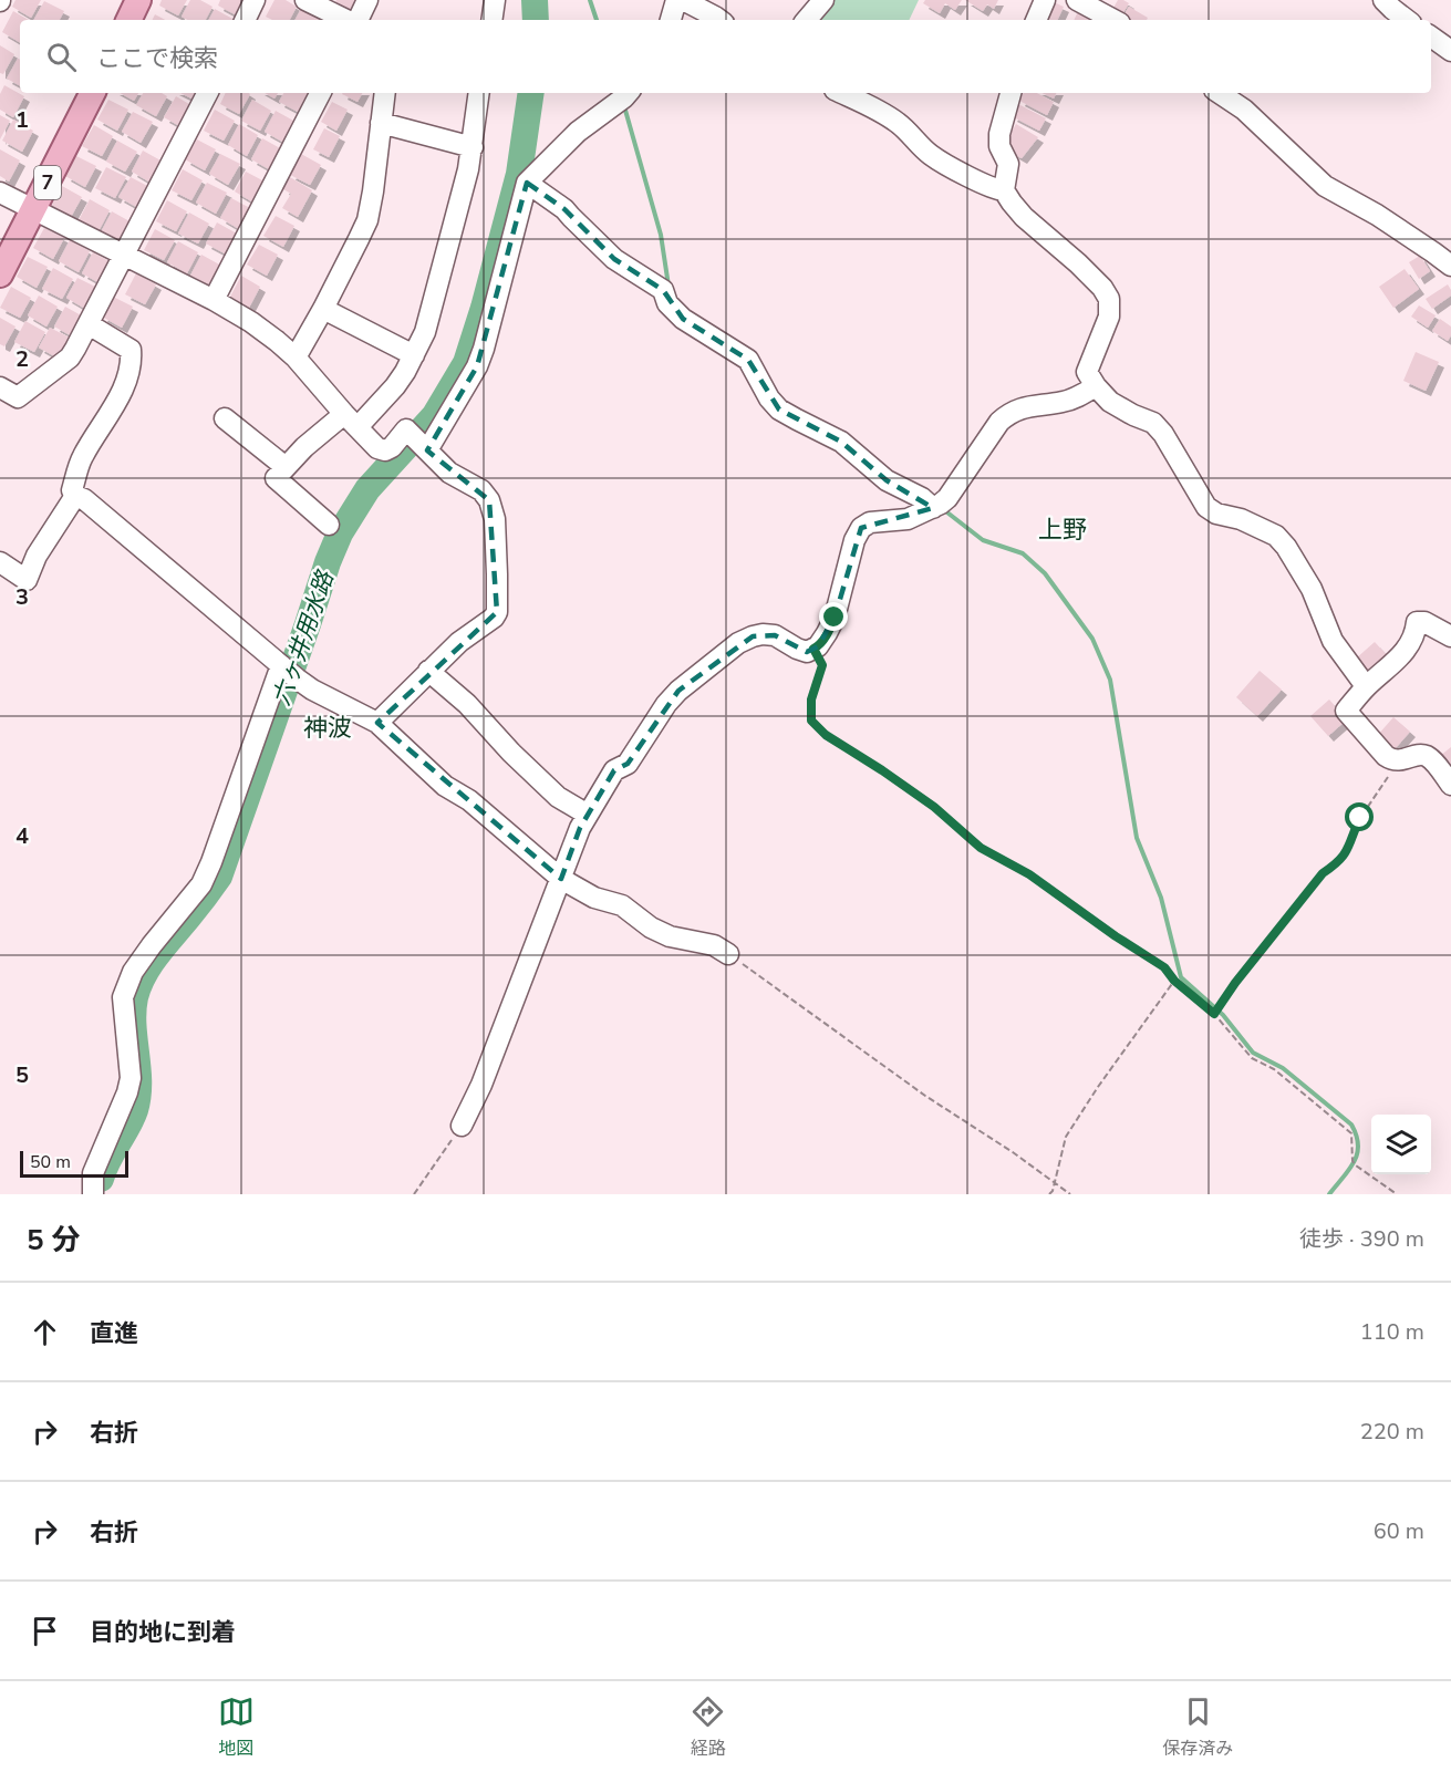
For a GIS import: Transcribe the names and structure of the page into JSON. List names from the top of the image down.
{
  "streets": {
    "main road": ["7"]
  },
  "districts": ["上野", "神波"],
  "water": ["六ヶ井用水路"],
  "scale_bar": "50 m",
  "page": {
    "search": "ここで検索",
    "scale": "50 m",
    "heading": ["5 分", "徒歩 · 390 m"],
    "list": [
      ["直進", "110 m"],
      ["右折", "220 m"],
      ["右折", "60 m"],
      "目的地に到着"
    ],
    "nav": ["地図", "経路", "保存済み"]
  },
  "grid": {
    "rows": [
      "1",
      "2",
      "3",
      "4",
      "5"
    ]
  }
}
